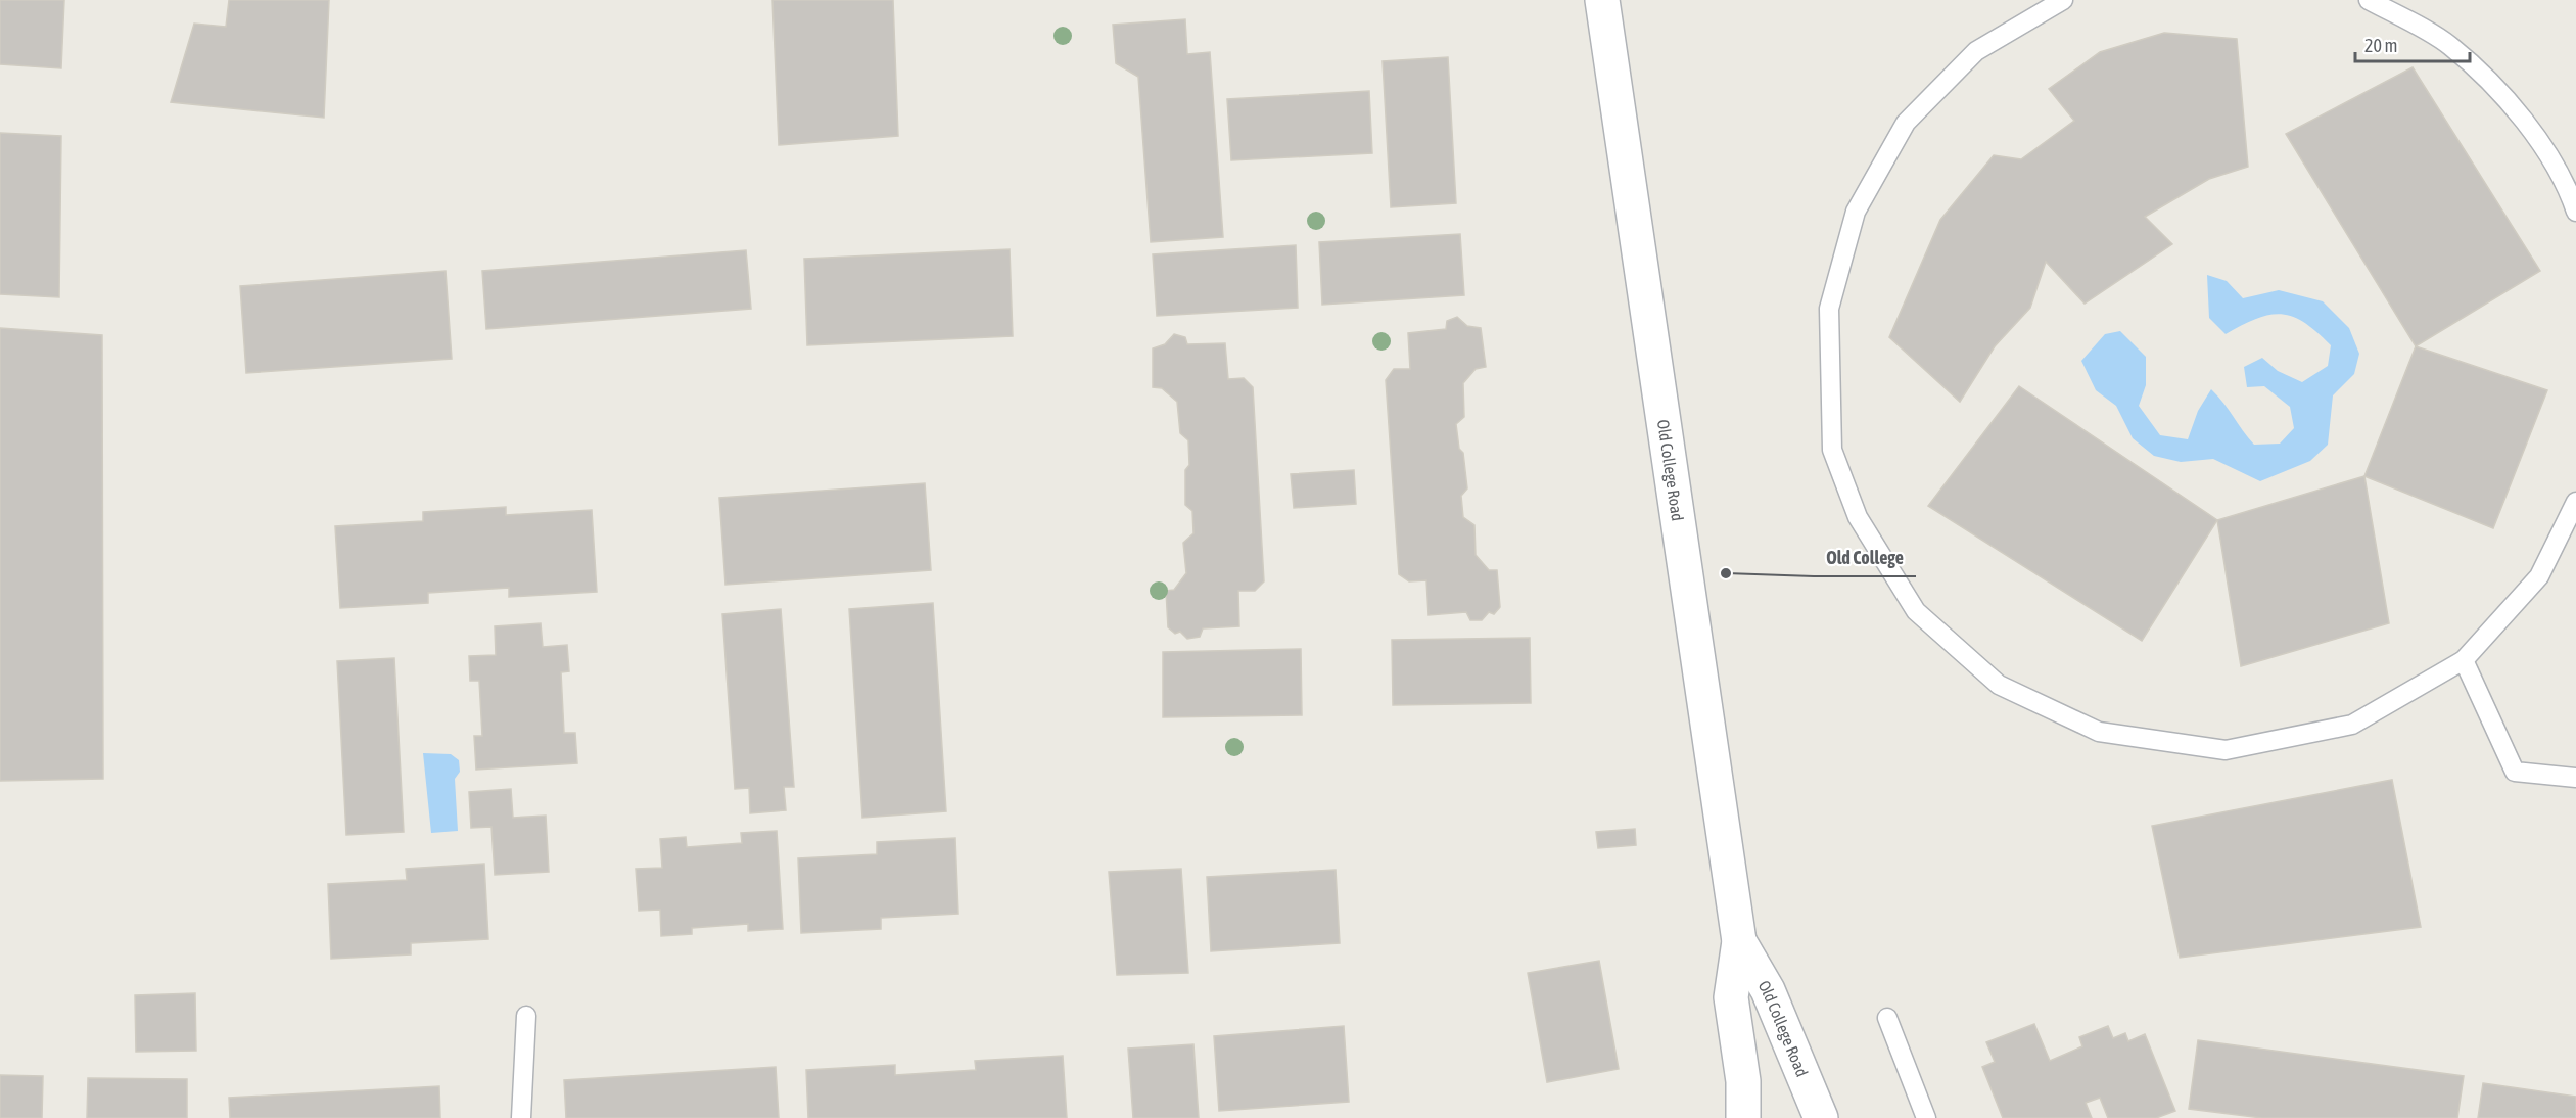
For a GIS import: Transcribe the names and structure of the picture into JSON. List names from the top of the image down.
{
  "streets": {
    "street": ["Old College Road"]
  },
  "places": ["Old College"],
  "scale_bar": "20 m"
}
